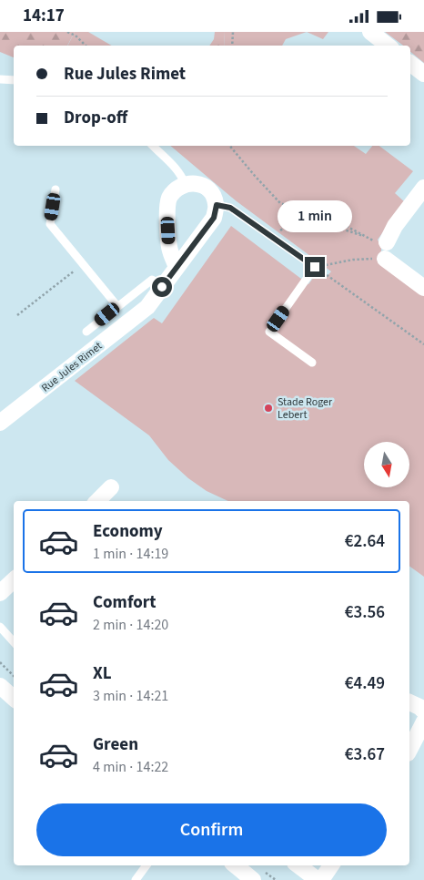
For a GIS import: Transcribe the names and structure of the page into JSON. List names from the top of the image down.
{
  "streets": {
    "street": ["Rue Jules Rimet"]
  },
  "places": ["Stade Roger Lebert"],
  "north": "bottom",
  "page": {
    "status": "14:17",
    "banner": ["Rue Jules Rimet", "Drop-off"],
    "bubble": "1 min",
    "list": [
      {
        "name": "Economy",
        "note": "1 min · 14:19",
        "value": "€2.64"
      },
      {
        "name": "Comfort",
        "note": "2 min · 14:20",
        "value": "€3.56"
      },
      {
        "name": "XL",
        "note": "3 min · 14:21",
        "value": "€4.49"
      },
      {
        "name": "Green",
        "note": "4 min · 14:22",
        "value": "€3.67"
      }
    ],
    "buttons": "Confirm"
  }
}
